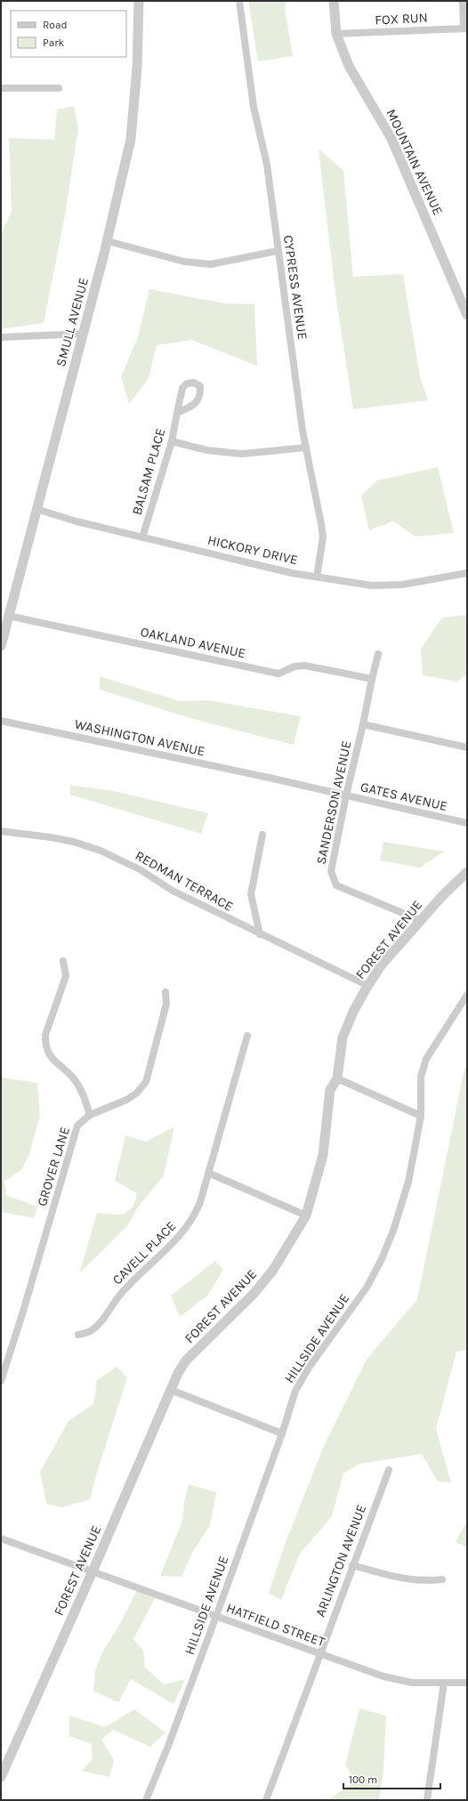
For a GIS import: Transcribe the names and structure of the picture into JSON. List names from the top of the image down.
{
  "streets": {
    "street": [
      "FOX RUN",
      "MOUNTAIN AVENUE",
      "CYPRESS AVENUE",
      "SMULL AVENUE",
      "BALSAM PLACE",
      "HICKORY DRIVE",
      "OAKLAND AVENUE",
      "WASHINGTON AVENUE",
      "GATES AVENUE",
      "SANDERSON AVENUE",
      "REDMAN TERRACE",
      "FOREST AVENUE",
      "GROVER LANE",
      "CAVELL PLACE",
      "HILLSIDE AVENUE",
      "ARLINGTON AVENUE",
      "HATFIELD STREET"
    ]
  },
  "crossings": [
    ["FOX RUN", "MOUNTAIN AVENUE"],
    ["CYPRESS AVENUE", "HICKORY DRIVE"],
    ["SMULL AVENUE", "HICKORY DRIVE"],
    ["SMULL AVENUE", "OAKLAND AVENUE"],
    ["BALSAM PLACE", "HICKORY DRIVE"],
    ["OAKLAND AVENUE", "SANDERSON AVENUE"],
    ["WASHINGTON AVENUE", "GATES AVENUE"],
    ["GATES AVENUE", "SANDERSON AVENUE"],
    ["SANDERSON AVENUE", "FOREST AVENUE"],
    ["REDMAN TERRACE", "FOREST AVENUE"],
    ["FOREST AVENUE", "HATFIELD STREET"],
    ["HILLSIDE AVENUE", "HATFIELD STREET"],
    ["ARLINGTON AVENUE", "HATFIELD STREET"]
  ],
  "legend": ["Road", "Park"],
  "scale_bar": "100 m"
}
